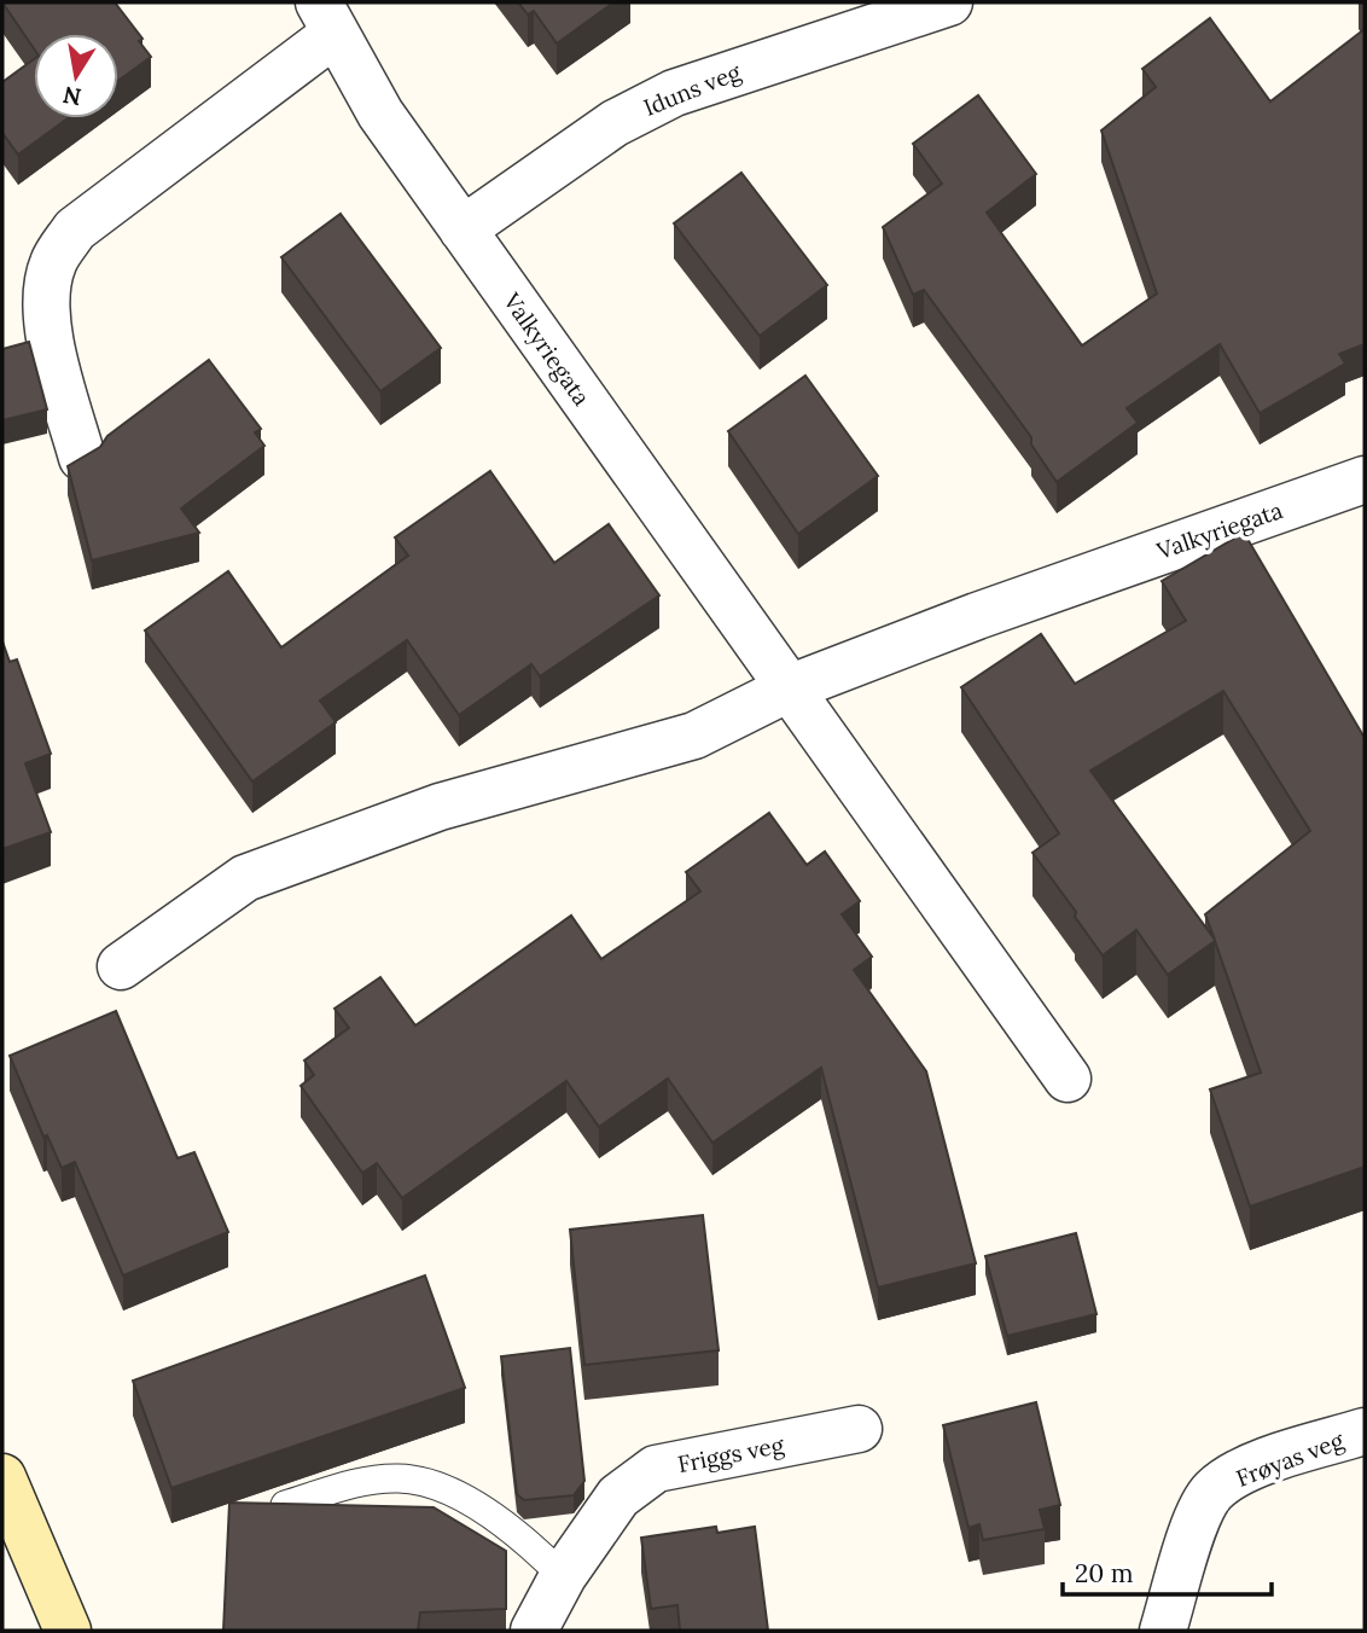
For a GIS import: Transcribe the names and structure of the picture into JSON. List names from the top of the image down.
{
  "streets": {
    "street": [
      "Iduns veg",
      "Valkyriegata",
      "Friggs veg",
      "Frøyas veg"
    ]
  },
  "crossings": [
    ["Iduns veg", "Valkyriegata"]
  ],
  "scale_bar": "20 m",
  "north": "bottom"
}
